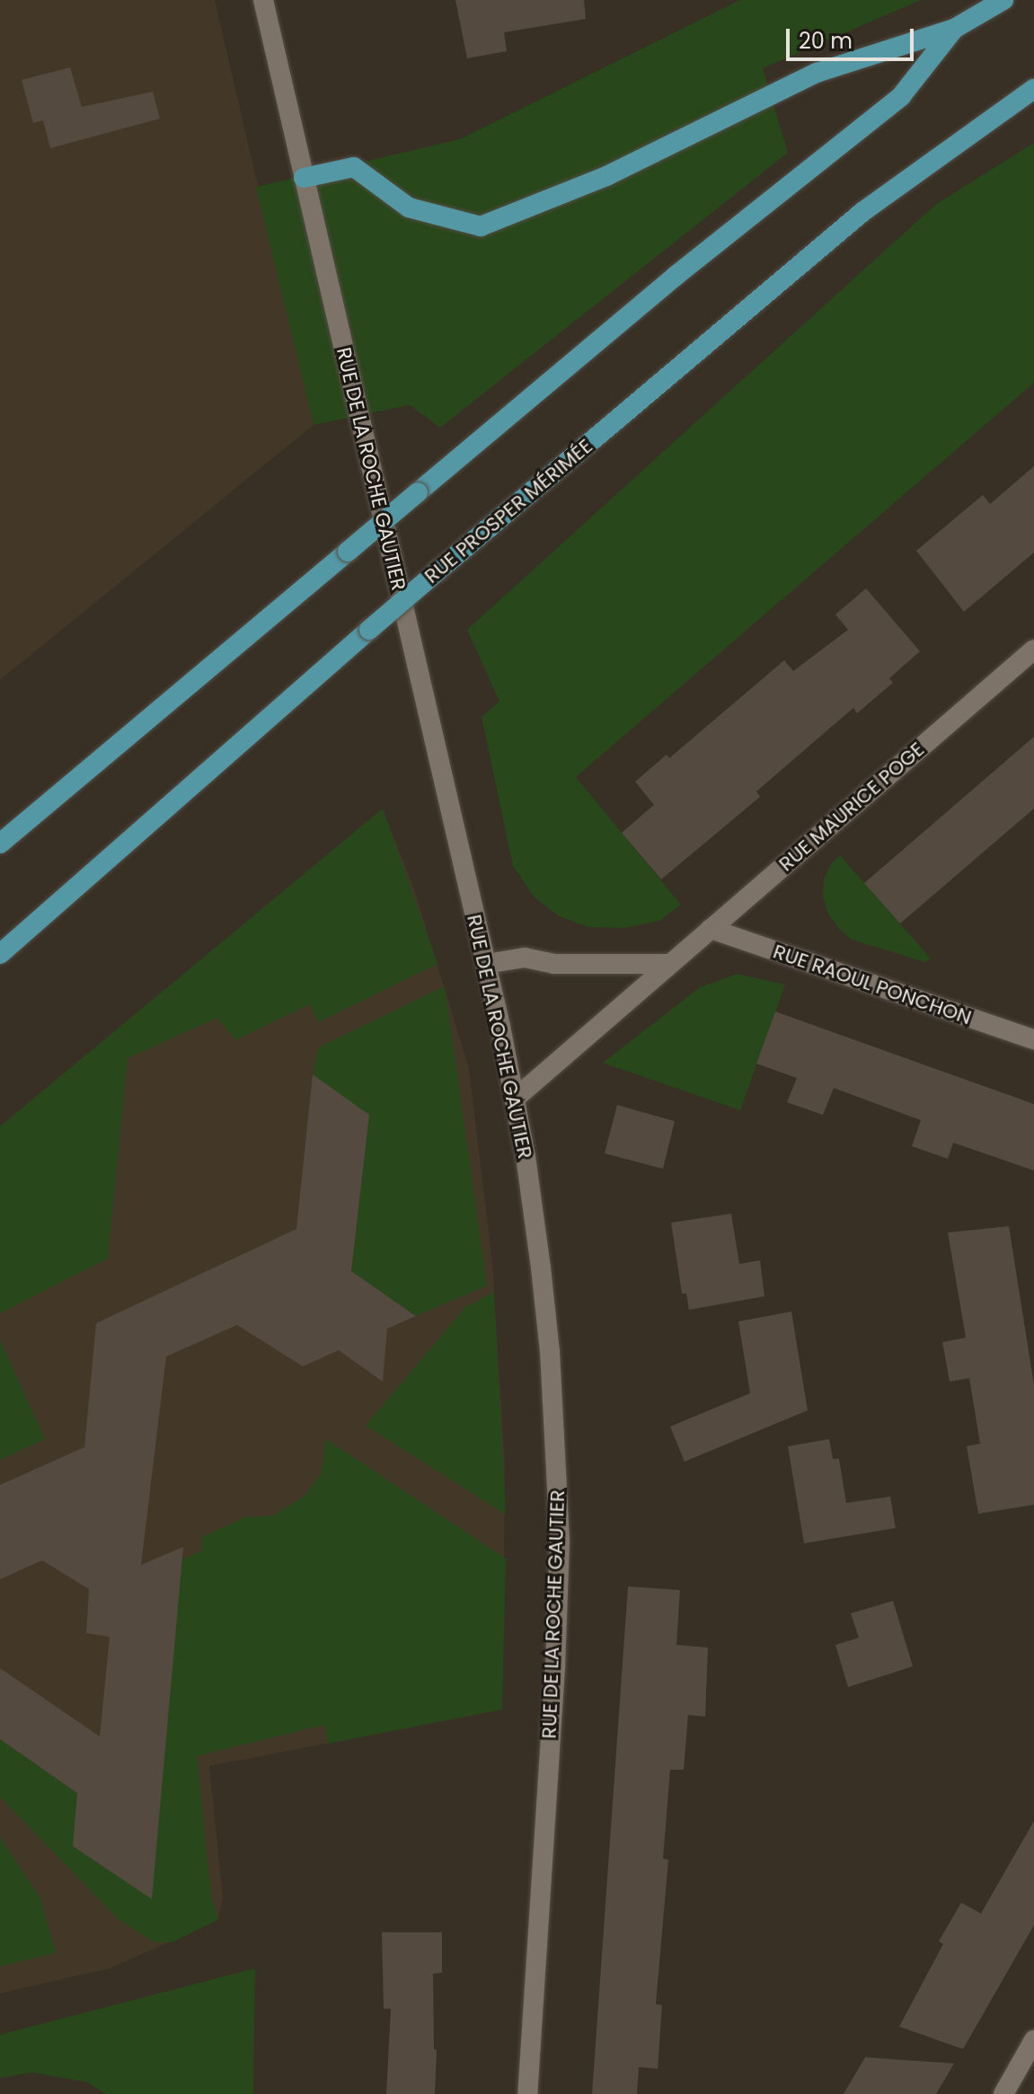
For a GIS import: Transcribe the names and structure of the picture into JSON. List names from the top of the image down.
{
  "streets": {
    "main road": ["RUE PROSPER MÉRIMÉE"],
    "street": ["RUE DE LA ROCHE GAUTIER", "RUE MAURICE POGE", "RUE RAOUL PONCHON"]
  },
  "crossings": [
    ["RUE DE LA ROCHE GAUTIER", "RUE MAURICE POGE"],
    ["RUE MAURICE POGE", "RUE RAOUL PONCHON"]
  ],
  "scale_bar": "20 m"
}
